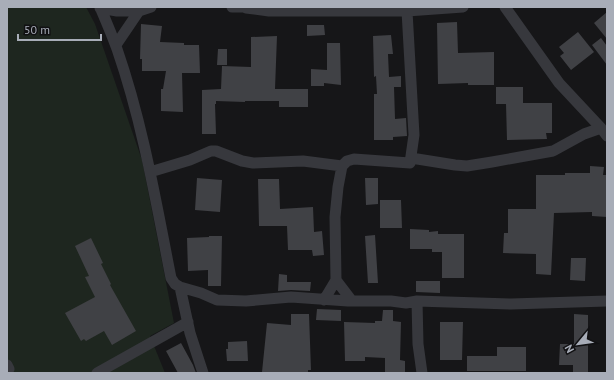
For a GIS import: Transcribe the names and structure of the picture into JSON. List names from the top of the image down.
{
  "scale_bar": "50 m",
  "north": "bottom left"
}
